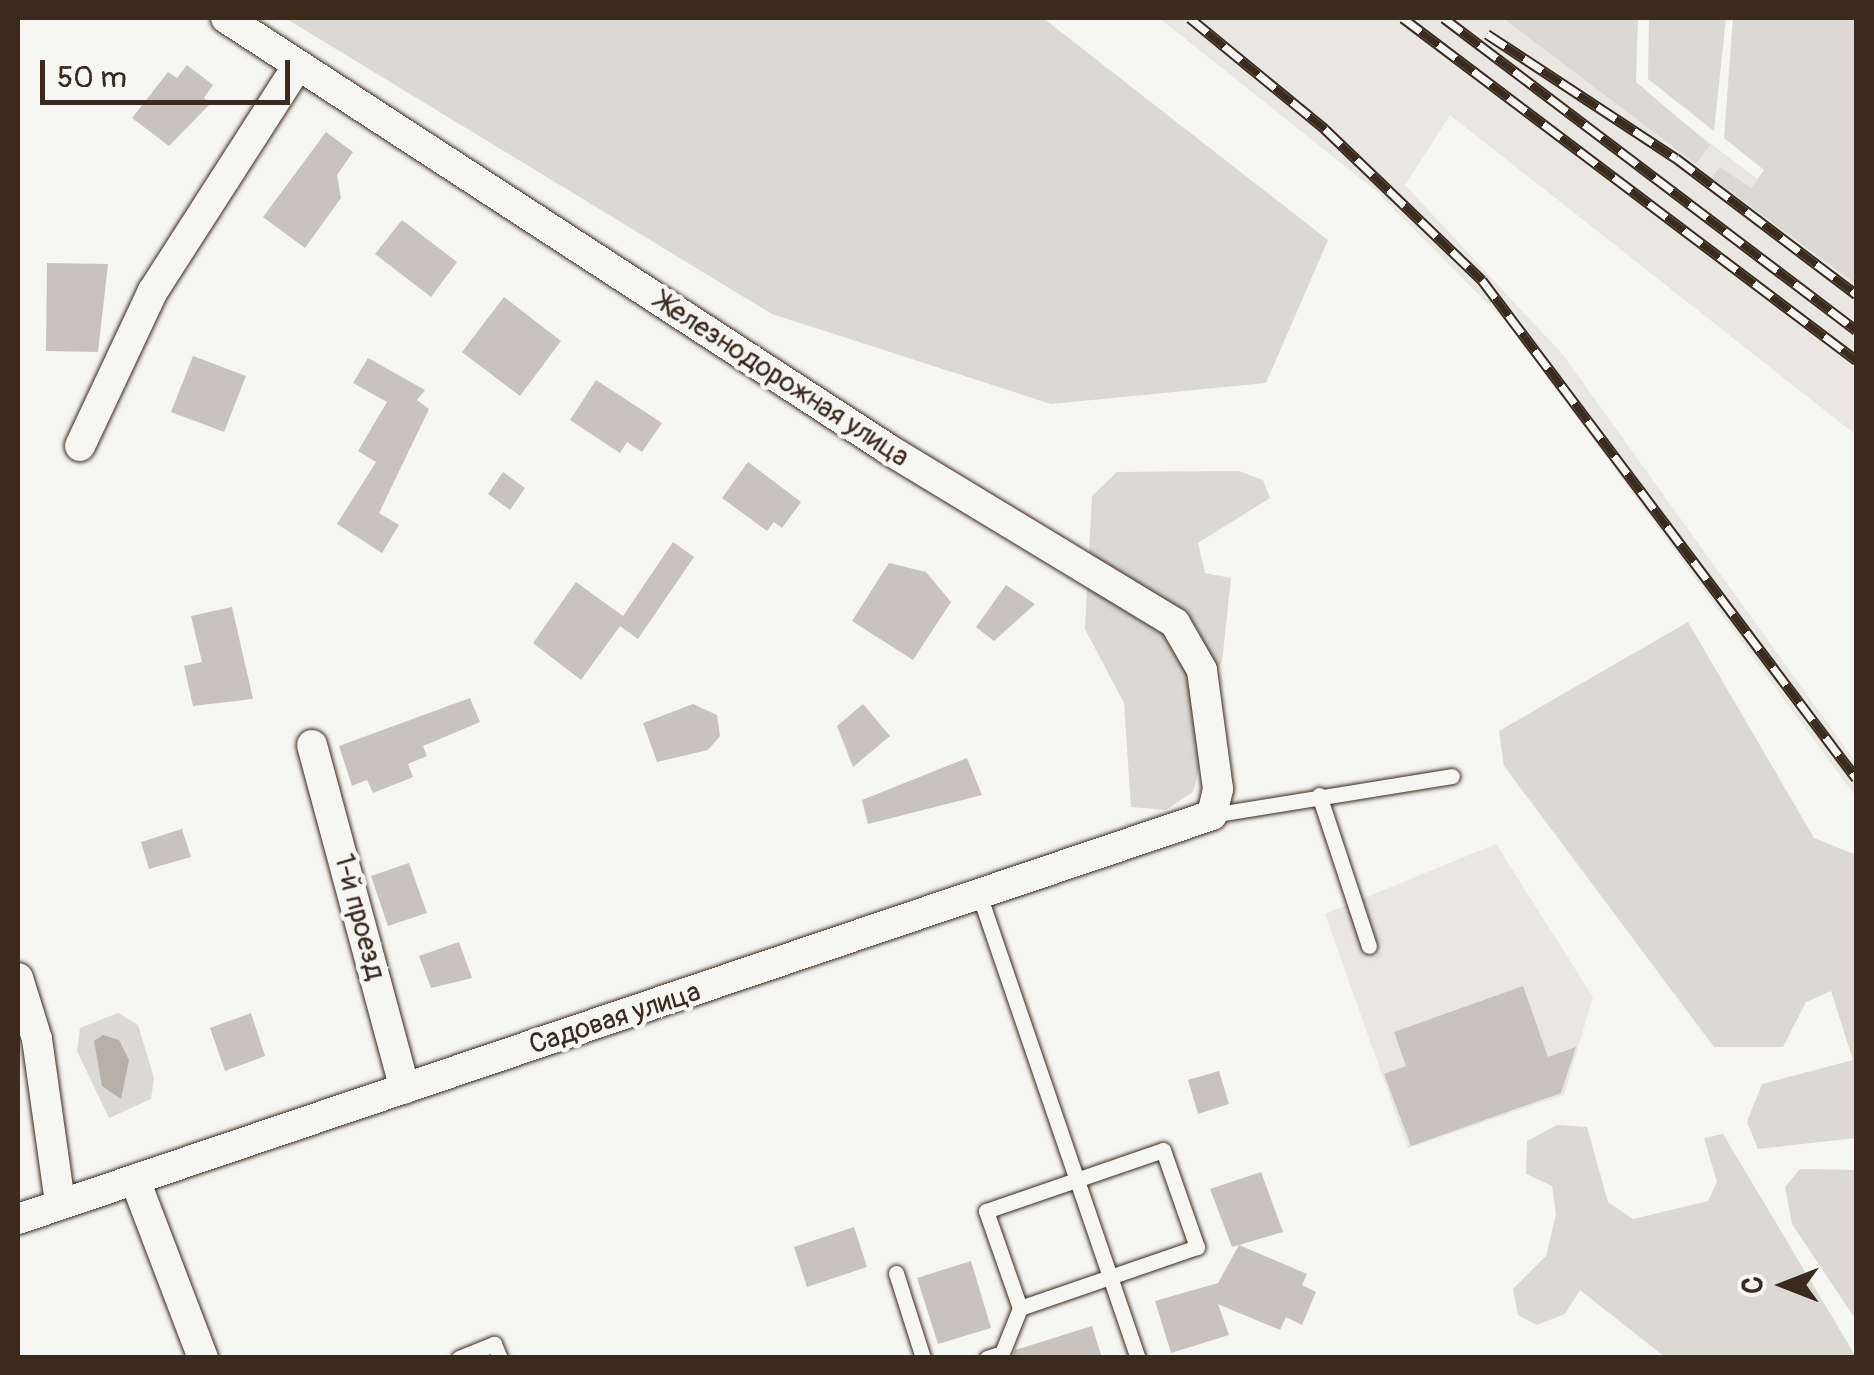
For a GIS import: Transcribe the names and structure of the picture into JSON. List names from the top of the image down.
{
  "streets": {
    "street": ["Железнодорожная улица", "1-й проезд", "Садовая улица"]
  },
  "crossings": [
    ["Железнодорожная улица", "Садовая улица"],
    ["1-й проезд", "Садовая улица"]
  ],
  "scale_bar": "50 m",
  "north": "left"
}
